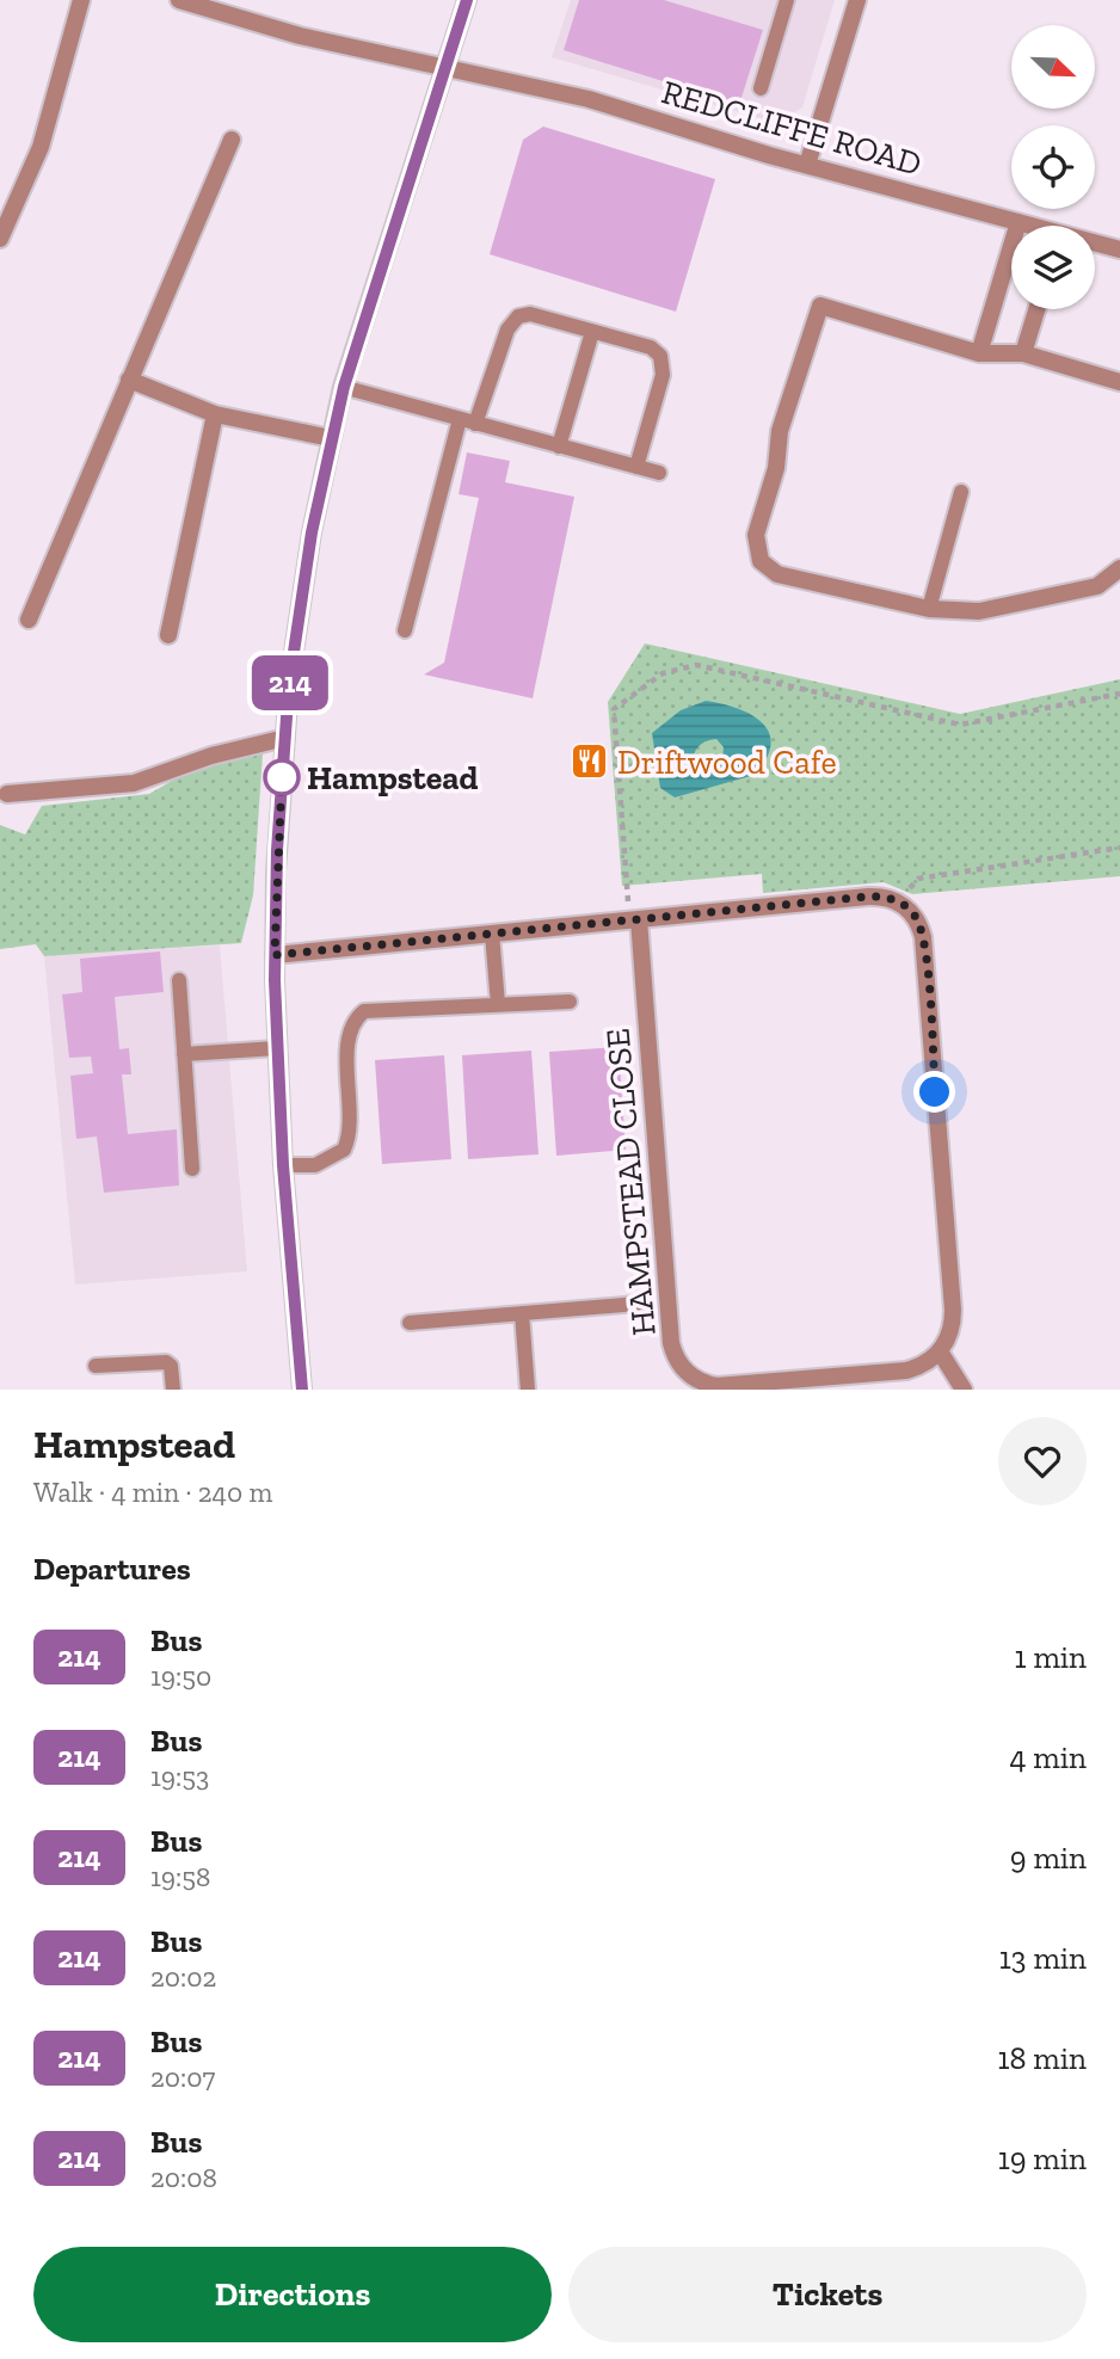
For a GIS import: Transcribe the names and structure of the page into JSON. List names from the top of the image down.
{
  "streets": {
    "street": ["REDCLIFFE ROAD", "HAMPSTEAD CLOSE"]
  },
  "places": {
    "restaurant": ["Driftwood Cafe"],
    "other": ["Hampstead"]
  },
  "lines": ["bus line 214"],
  "north": "bottom right",
  "page": {
    "on_map": "214",
    "heading": [
      ["Hampstead", "Walk · 4 min · 240 m"],
      "Departures"
    ],
    "list": [
      {
        "mark": "214",
        "name": "Bus",
        "note": "19:50",
        "value": "1 min"
      },
      {
        "mark": "214",
        "name": "Bus",
        "note": "19:53",
        "value": "4 min"
      },
      {
        "mark": "214",
        "name": "Bus",
        "note": "19:58",
        "value": "9 min"
      },
      {
        "mark": "214",
        "name": "Bus",
        "note": "20:02",
        "value": "13 min"
      },
      {
        "mark": "214",
        "name": "Bus",
        "note": "20:07",
        "value": "18 min"
      },
      {
        "mark": "214",
        "name": "Bus",
        "note": "20:08",
        "value": "19 min"
      }
    ],
    "buttons": ["Directions", "Tickets"]
  }
}
